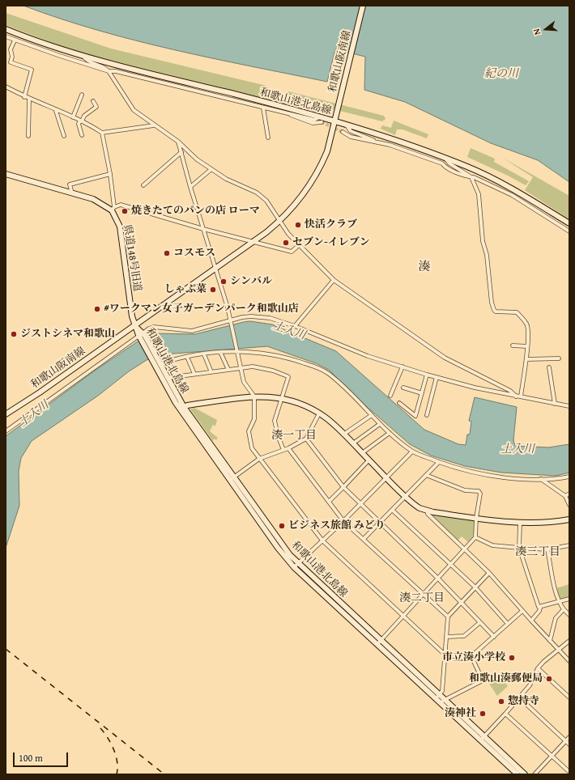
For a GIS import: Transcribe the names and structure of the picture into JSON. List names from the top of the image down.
{
  "streets": {
    "main road": ["和歌山阪南線", "和歌山港北島線", "県道148号旧道"]
  },
  "crossings": [
    ["和歌山阪南線", "和歌山港北島線"],
    ["和歌山阪南線", "県道148号旧道"],
    ["和歌山港北島線", "県道148号旧道"]
  ],
  "districts": [
    "湊",
    "湊一丁目",
    "湊三丁目",
    "湊二丁目"
  ],
  "water": ["紀の川", "土入川"],
  "places": [
    "焼きたてのパンの店 ローマ",
    "快活クラブ",
    "セブン-イレブン",
    "コスモス",
    "シンバル",
    "しゃぶ菜",
    "#ワークマン女子ガーデンパーク和歌山店",
    "ジストシネマ和歌山",
    "ビジネス旅館 みどり",
    "市立湊小学校",
    "和歌山湊郵便局",
    "惣持寺",
    "湊神社"
  ],
  "scale_bar": "100 m",
  "north": "left"
}
